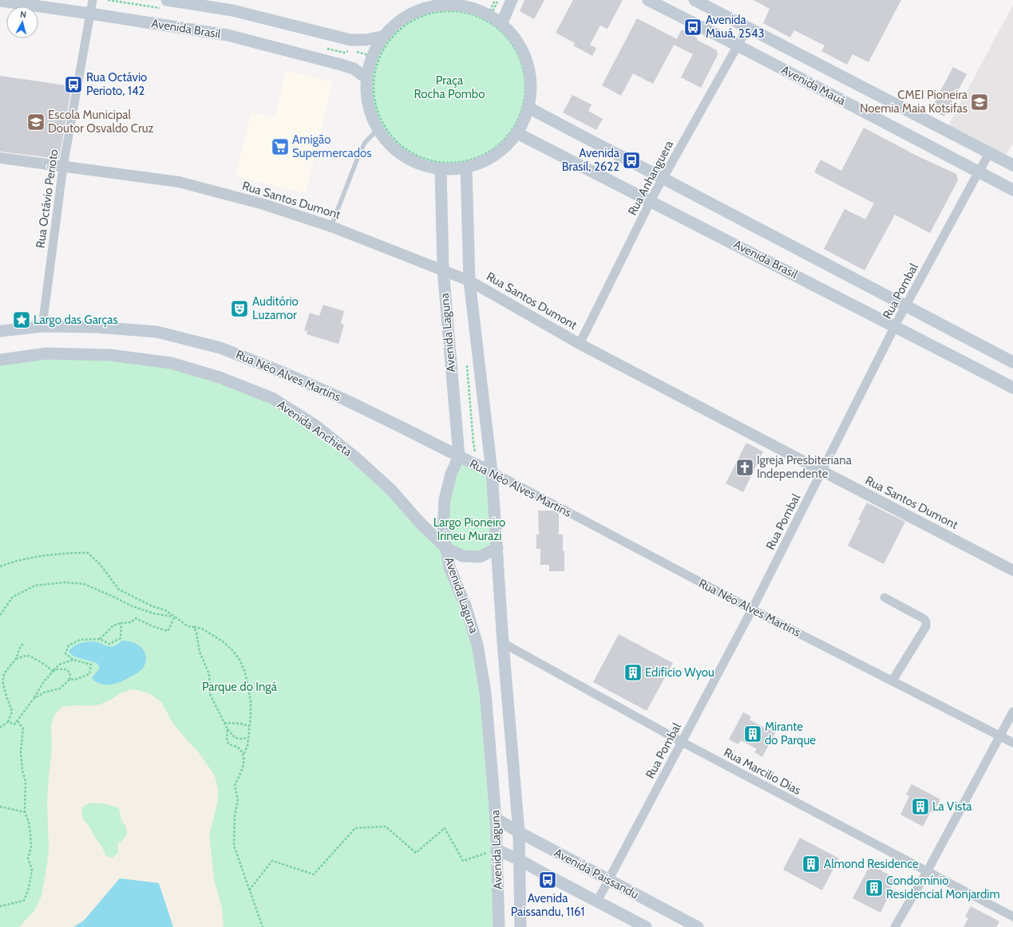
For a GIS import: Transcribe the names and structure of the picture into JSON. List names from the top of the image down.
{
  "streets": {
    "main road": [
      "Avenida Brasil",
      "Avenida Mauá",
      "Avenida Laguna",
      "Rua Néo Alves Martins",
      "Avenida Anchieta",
      "Avenida Paissandu"
    ],
    "street": [
      "Rua Anhanguera",
      "Rua Octávio Perioto",
      "Rua Santos Dumont",
      "Rua Pombal",
      "Rua Marcilio Dias"
    ]
  },
  "crossings": [
    ["Avenida Brasil", "Rua Anhanguera"],
    ["Avenida Brasil", "Rua Octávio Perioto"],
    ["Avenida Brasil", "Rua Pombal"],
    ["Avenida Mauá", "Rua Anhanguera"],
    ["Avenida Mauá", "Rua Pombal"],
    ["Rua Anhanguera", "Rua Santos Dumont"],
    ["Rua Octávio Perioto", "Rua Santos Dumont"],
    ["Rua Octávio Perioto", "Rua Néo Alves Martins"],
    ["Rua Santos Dumont", "Rua Pombal"],
    ["Rua Santos Dumont", "Avenida Laguna"],
    ["Rua Pombal", "Rua Néo Alves Martins"],
    ["Rua Pombal", "Rua Marcilio Dias"],
    ["Rua Pombal", "Avenida Paissandu"],
    ["Avenida Laguna", "Rua Néo Alves Martins"],
    ["Avenida Laguna", "Avenida Anchieta"],
    ["Avenida Laguna", "Rua Marcilio Dias"],
    ["Avenida Laguna", "Avenida Paissandu"]
  ],
  "parks": ["Praça Rocha Pombo", "Largo Pioneiro Irineu Murazi", "Parque do Ingá"],
  "places": {
    "bus stop": [
      "Avenida Mauá, 2543",
      "Rua Octávio Perioto, 142",
      "Avenida Brasil, 2622",
      "Avenida Paissandu, 1161"
    ],
    "school or university": ["CMEI Pioneira Noemia Maia Kotsifas", "Escola Municipal Doutor Osvaldo Cruz"],
    "supermarket": ["Amigão Supermercados"],
    "theatre": ["Auditório Luzamor"],
    "place": ["Largo das Garças"],
    "church": ["Igreja Presbiteriana Independente"],
    "building": [
      "Edifício Wyou",
      "Mirante do Parque",
      "La Vista",
      "Almond Residence",
      "Condomínio Residencial Monjardim"
    ]
  },
  "north": "top"
}
